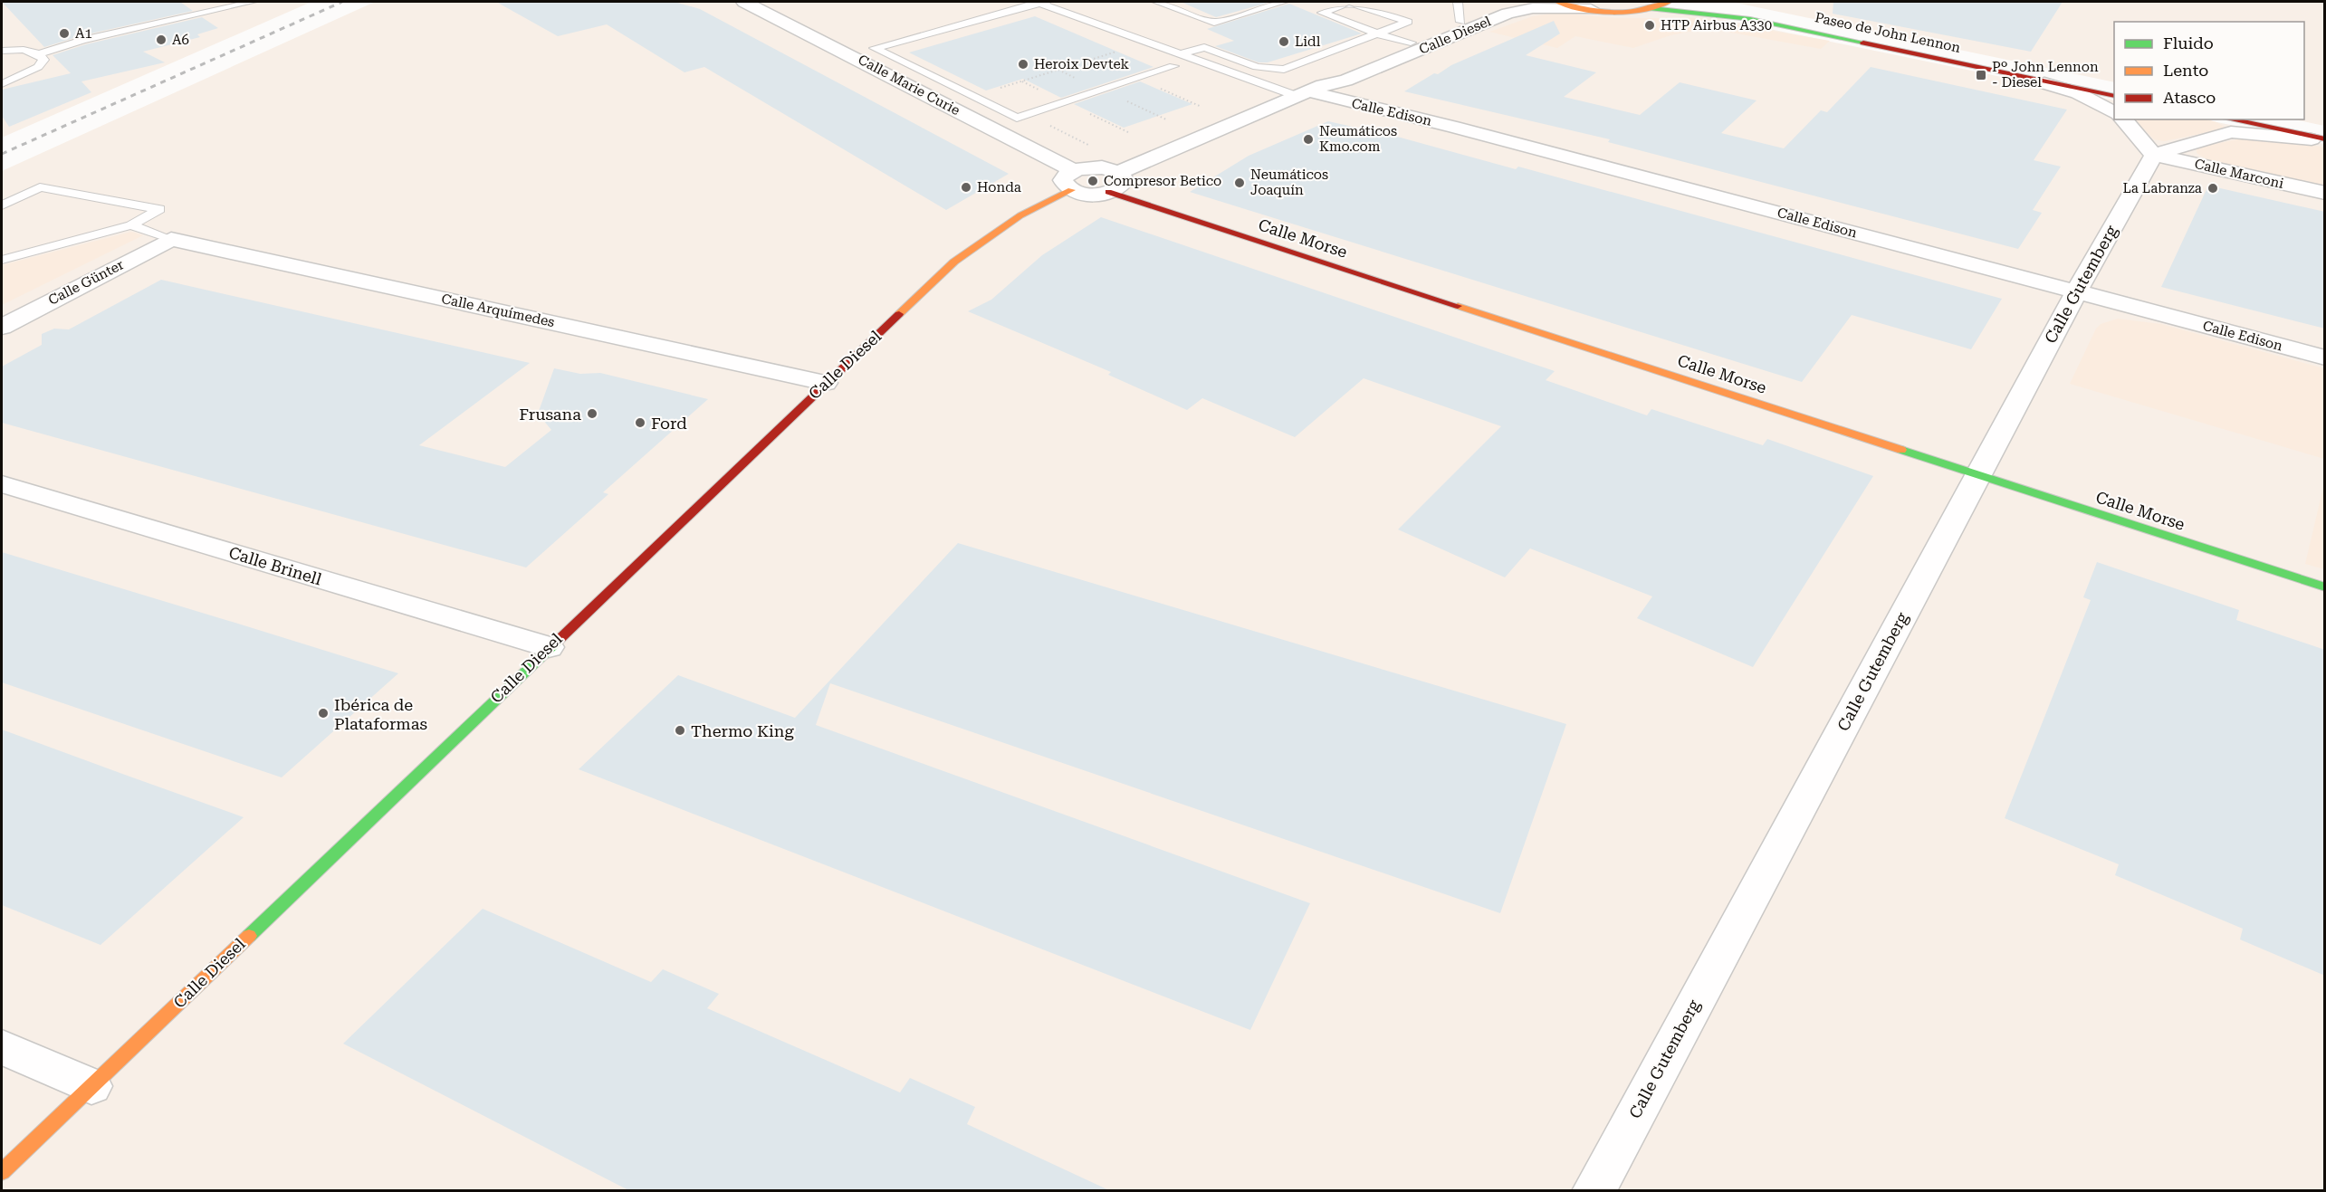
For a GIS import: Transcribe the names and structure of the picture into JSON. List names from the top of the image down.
{
  "streets": {
    "main road": ["Paseo de John Lennon", "Calle Diesel", "Calle Morse"],
    "street": [
      "Calle Marie Curie",
      "Calle Edison",
      "Calle Marconi",
      "Calle Günter",
      "Calle Gutemberg",
      "Calle Arquímedes",
      "Calle Brinell"
    ]
  },
  "crossings": [
    ["Calle Diesel", "Calle Marie Curie"],
    ["Calle Diesel", "Calle Edison"],
    ["Calle Diesel", "Calle Arquímedes"],
    ["Calle Diesel", "Calle Brinell"],
    ["Calle Edison", "Calle Gutemberg"],
    ["Calle Marconi", "Calle Gutemberg"],
    ["Calle Morse", "Calle Gutemberg"],
    ["Calle Günter", "Calle Arquímedes"]
  ],
  "places": {
    "other": [
      "HTP Airbus A330",
      "A1",
      "A6",
      "Lidl",
      "Heroix Devtek",
      "Neumáticos Kmo.com",
      "Compresor Betico",
      "Neumáticos Joaquín",
      "Honda",
      "La Labranza",
      "Frusana",
      "Ford",
      "Ibérica de Plataformas",
      "Thermo King"
    ],
    "transit": ["Pº John Lennon - Diesel"]
  },
  "legend": ["Fluido", "Lento", "Atasco"]
}
